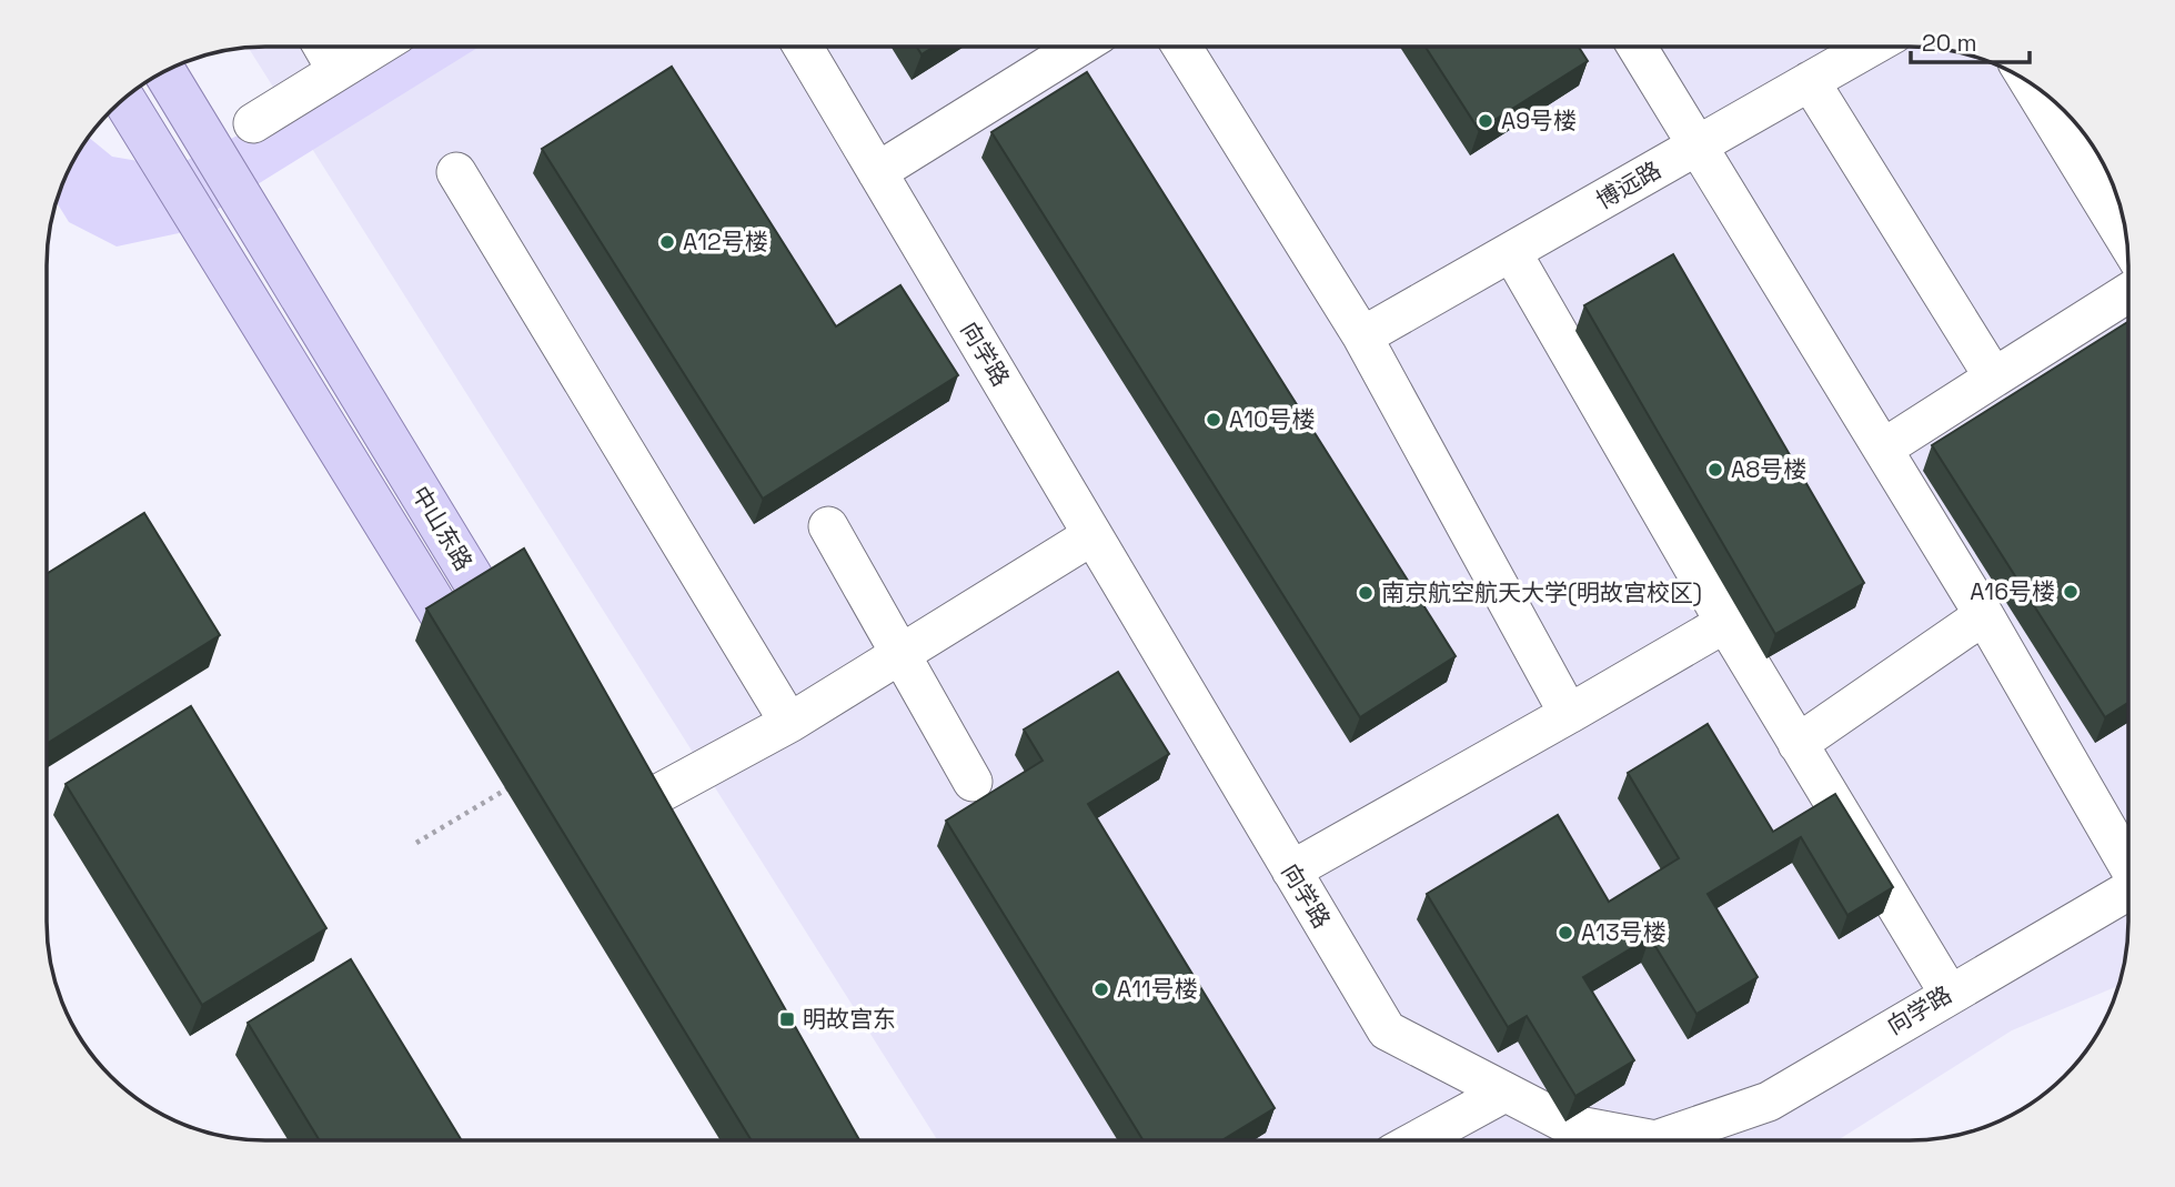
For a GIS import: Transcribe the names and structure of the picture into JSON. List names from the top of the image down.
{
  "streets": {
    "main road": ["中山东路"],
    "lane": ["博远路", "向学路"]
  },
  "places": {
    "other": [
      "A9号楼",
      "A12号楼",
      "A10号楼",
      "A8号楼",
      "A16号楼",
      "南京航空航天大学(明故宫校区)",
      "A13号楼",
      "A11号楼"
    ],
    "transit": ["明故宫东"]
  },
  "scale_bar": "20 m"
}
